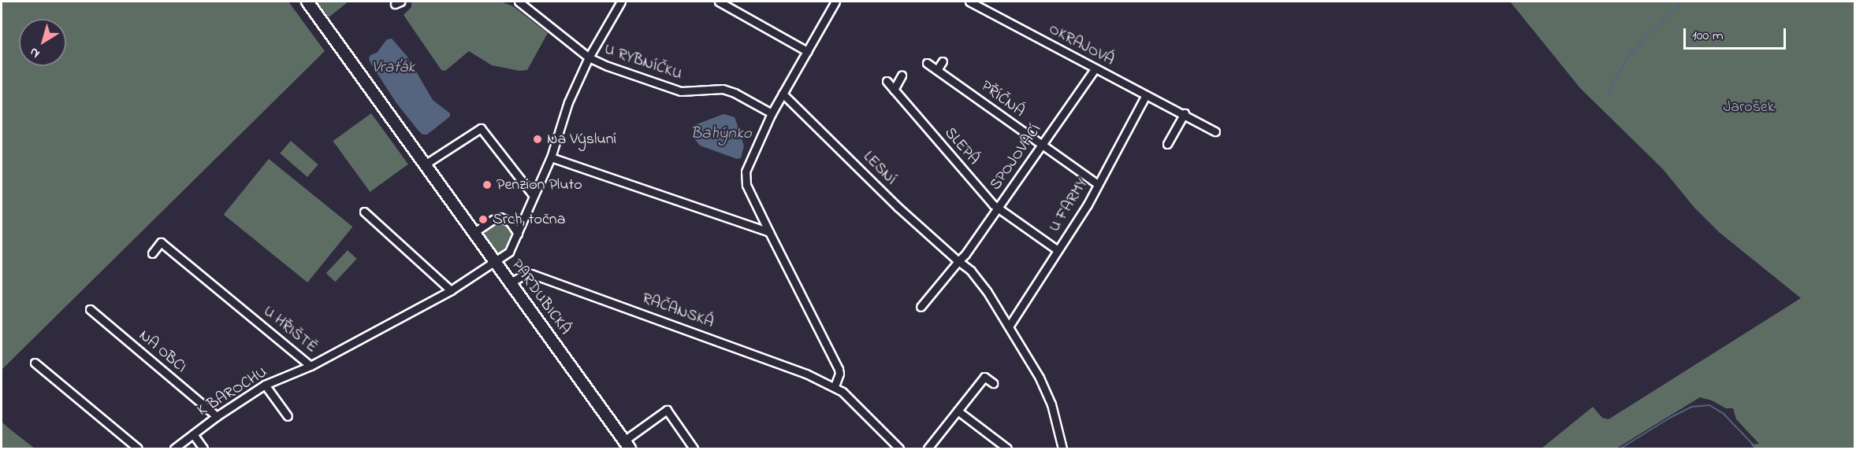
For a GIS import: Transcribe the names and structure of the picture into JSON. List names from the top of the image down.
{
  "streets": {
    "street": [
      "OKRAJOVÁ",
      "U RYBNÍČKU",
      "PŘÍČNÁ",
      "SLEPÁ",
      "SPOJOVACÍ",
      "LESNÍ",
      "U FARMY",
      "PARDUBICKÁ",
      "RAČANSKÁ",
      "U HŘIŠTĚ",
      "NA OBCI",
      "K BAROCHU"
    ]
  },
  "crossings": [
    ["OKRAJOVÁ", "SPOJOVACÍ"],
    ["OKRAJOVÁ", "U FARMY"],
    ["PŘÍČNÁ", "SPOJOVACÍ"],
    ["PŘÍČNÁ", "U FARMY"],
    ["SLEPÁ", "SPOJOVACÍ"],
    ["SLEPÁ", "U FARMY"],
    ["SPOJOVACÍ", "LESNÍ"],
    ["LESNÍ", "U FARMY"],
    ["PARDUBICKÁ", "RAČANSKÁ"],
    ["PARDUBICKÁ", "U HŘIŠTĚ"],
    ["U HŘIŠTĚ", "K BAROCHU"],
    ["NA OBCI", "K BAROCHU"]
  ],
  "water": ["Vraťák", "Bahýnko"],
  "parks": ["Jarošek"],
  "places": ["Na Výsluní", "Penzion Pluto", "Srch, točna"],
  "scale_bar": "100 m",
  "north": "bottom left"
}
